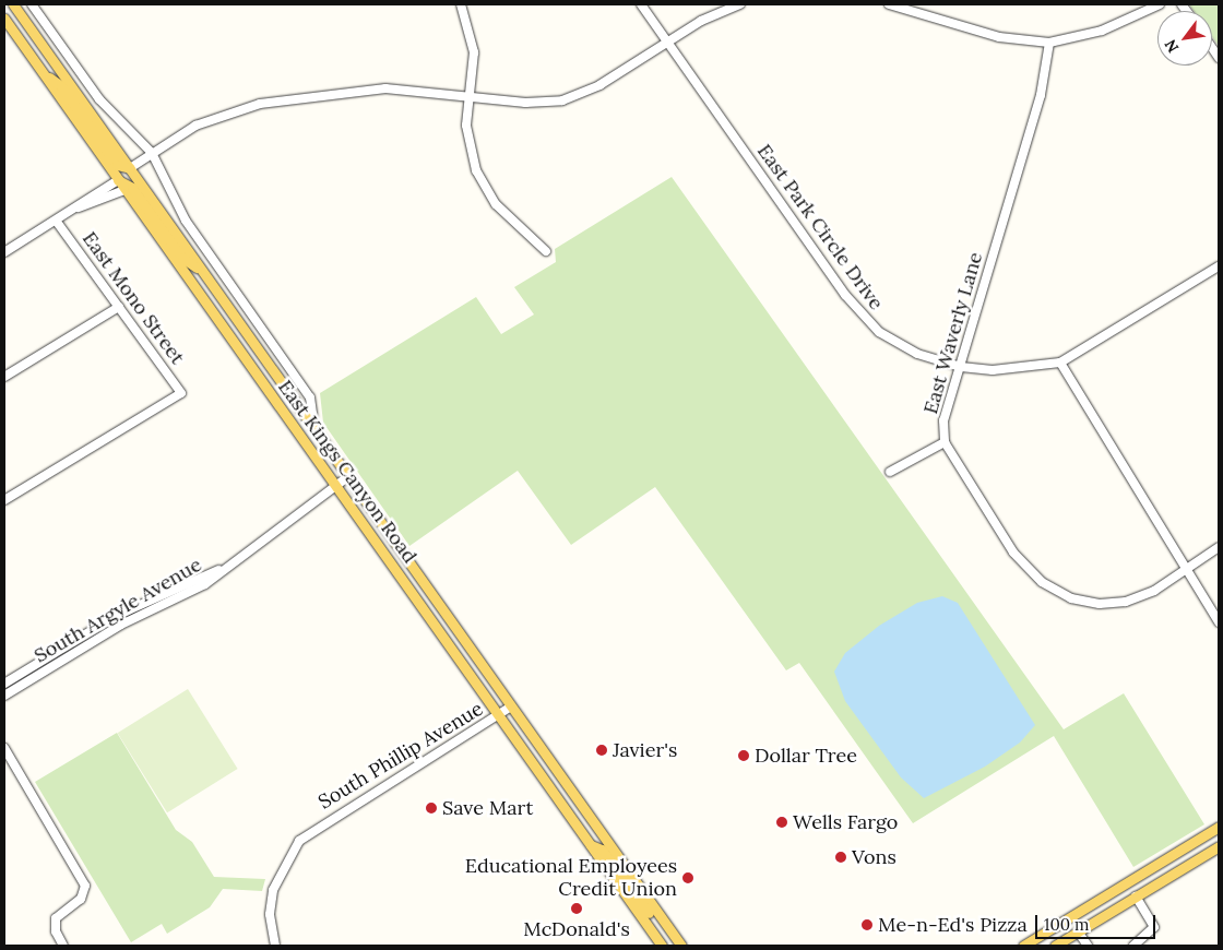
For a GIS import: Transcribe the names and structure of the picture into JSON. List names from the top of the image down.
{
  "streets": {
    "main road": ["East Kings Canyon Road"],
    "street": [
      "East Park Circle Drive",
      "East Mono Street",
      "East Waverly Lane",
      "South Argyle Avenue",
      "South Phillip Avenue"
    ]
  },
  "crossings": [
    ["East Park Circle Drive", "East Waverly Lane"],
    ["East Kings Canyon Road", "South Argyle Avenue"],
    ["East Kings Canyon Road", "South Phillip Avenue"]
  ],
  "places": [
    "Javier's",
    "Dollar Tree",
    "Save Mart",
    "Wells Fargo",
    "Vons",
    "Educational Employees Credit Union",
    "McDonald's",
    "Me-n-Ed's Pizza"
  ],
  "scale_bar": "100 m",
  "north": "bottom left"
}
